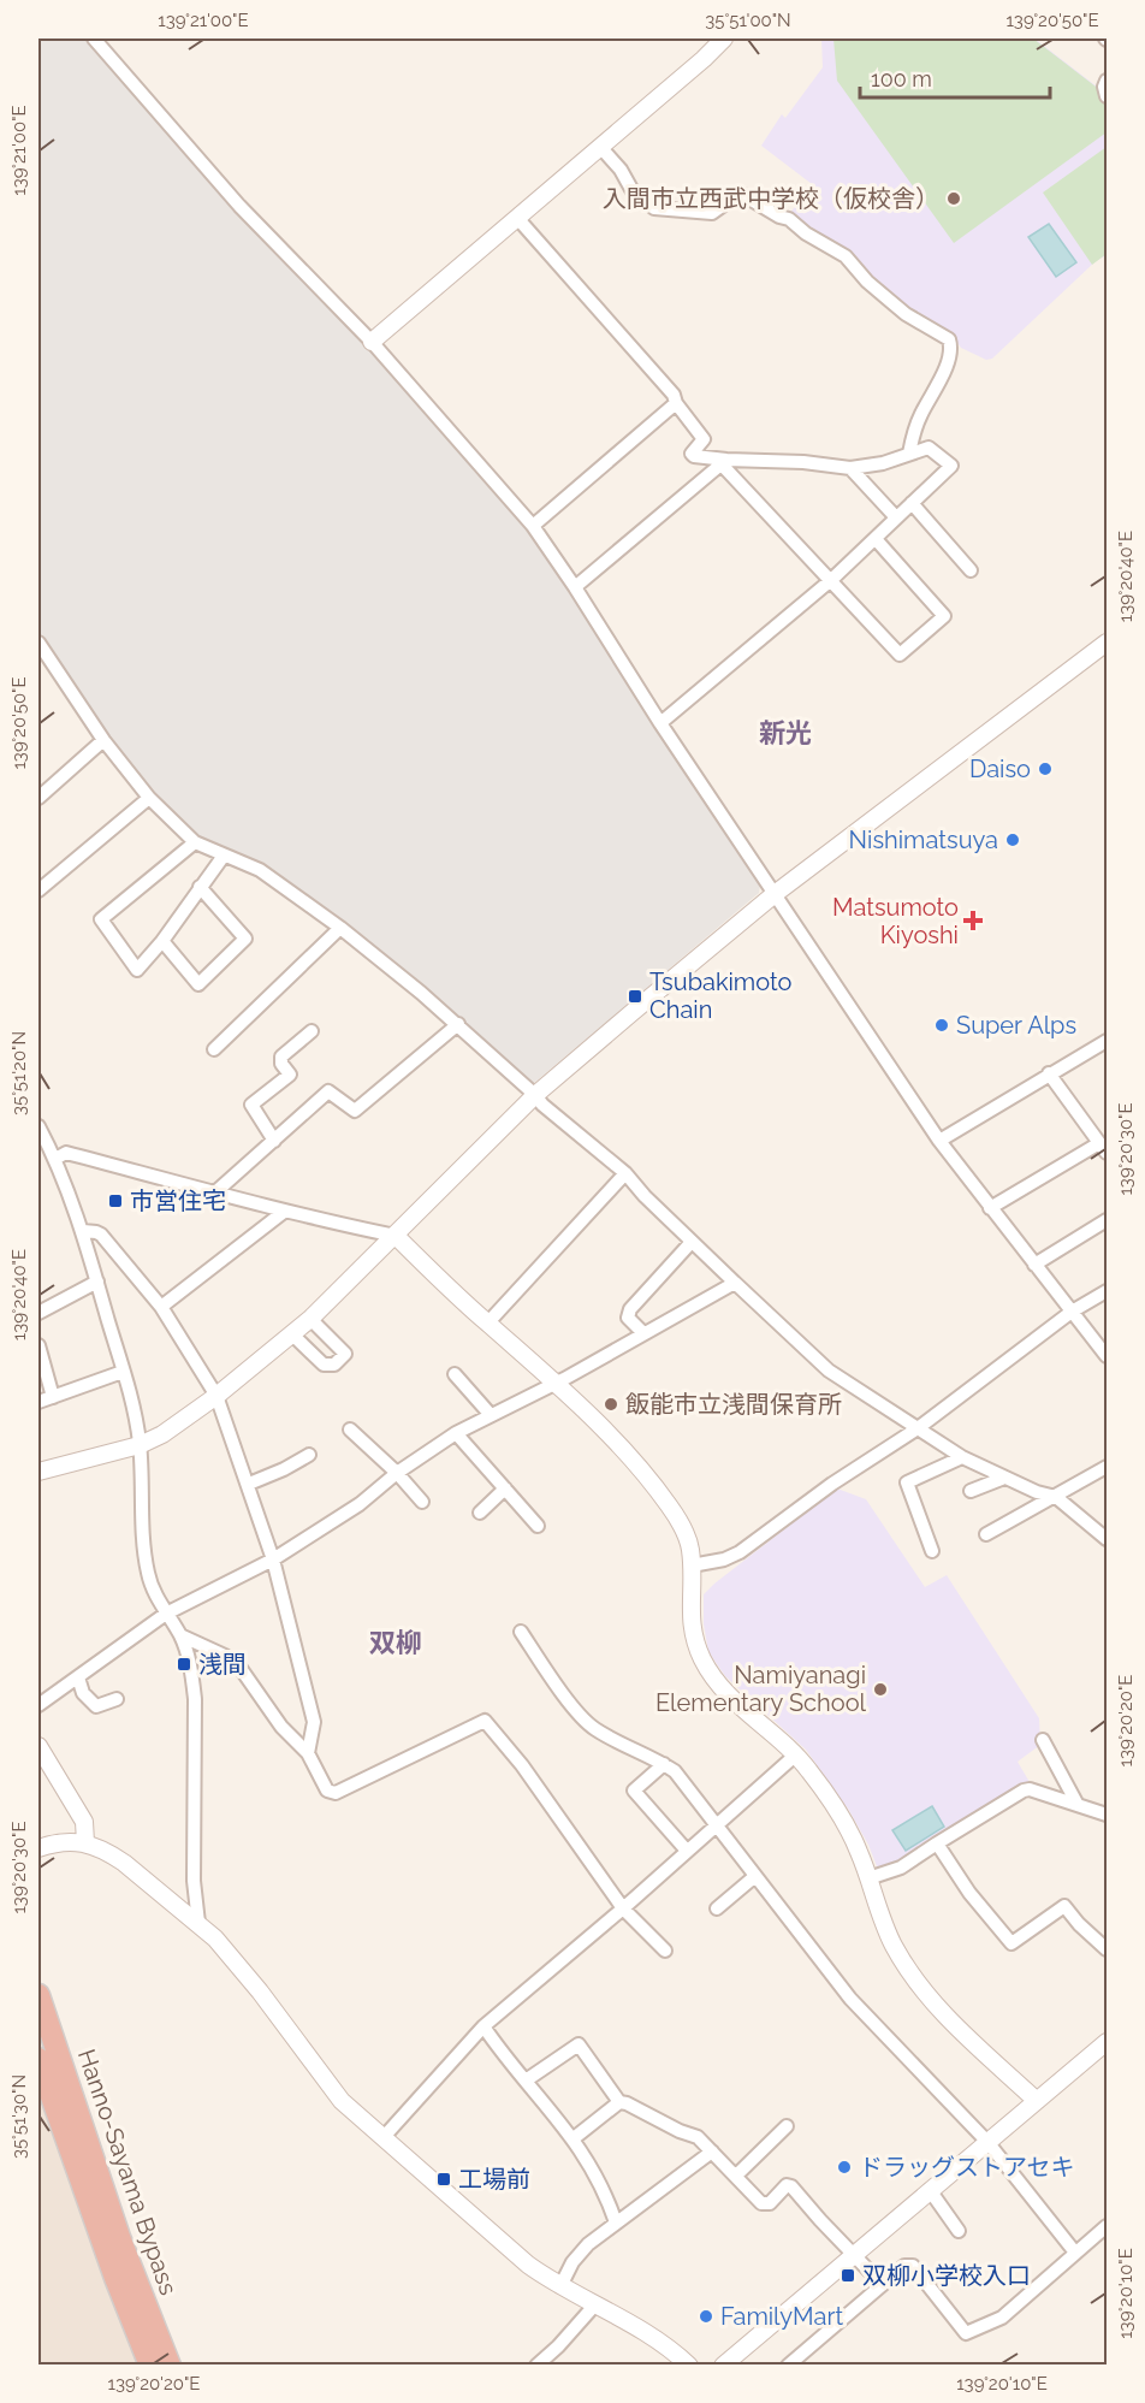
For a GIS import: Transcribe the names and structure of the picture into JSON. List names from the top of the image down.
{
  "streets": {
    "highway": ["Hanno-Sayama Bypass"]
  },
  "districts": ["新光", "双柳"],
  "places": {
    "other": [
      "入間市立西武中学校（仮校舎）",
      "Daiso",
      "Nishimatsuya",
      "Super Alps",
      "飯能市立浅間保育所",
      "Namiyanagi Elementary School",
      "ドラッグストアセキ",
      "FamilyMart"
    ],
    "health": ["Matsumoto Kiyoshi"],
    "transit": [
      "Tsubakimoto Chain",
      "市営住宅",
      "浅間",
      "工場前",
      "双柳小学校入口"
    ]
  },
  "scale_bar": "100 m",
  "coordinates": [
    "139°21'00\"E",
    "35°51'00\"N",
    "139°20'50\"E",
    "139°20'40\"E",
    "35°51'20\"N",
    "139°20'30\"E",
    "139°20'20\"E",
    "35°51'30\"N",
    "139°20'10\"E"
  ]
}
